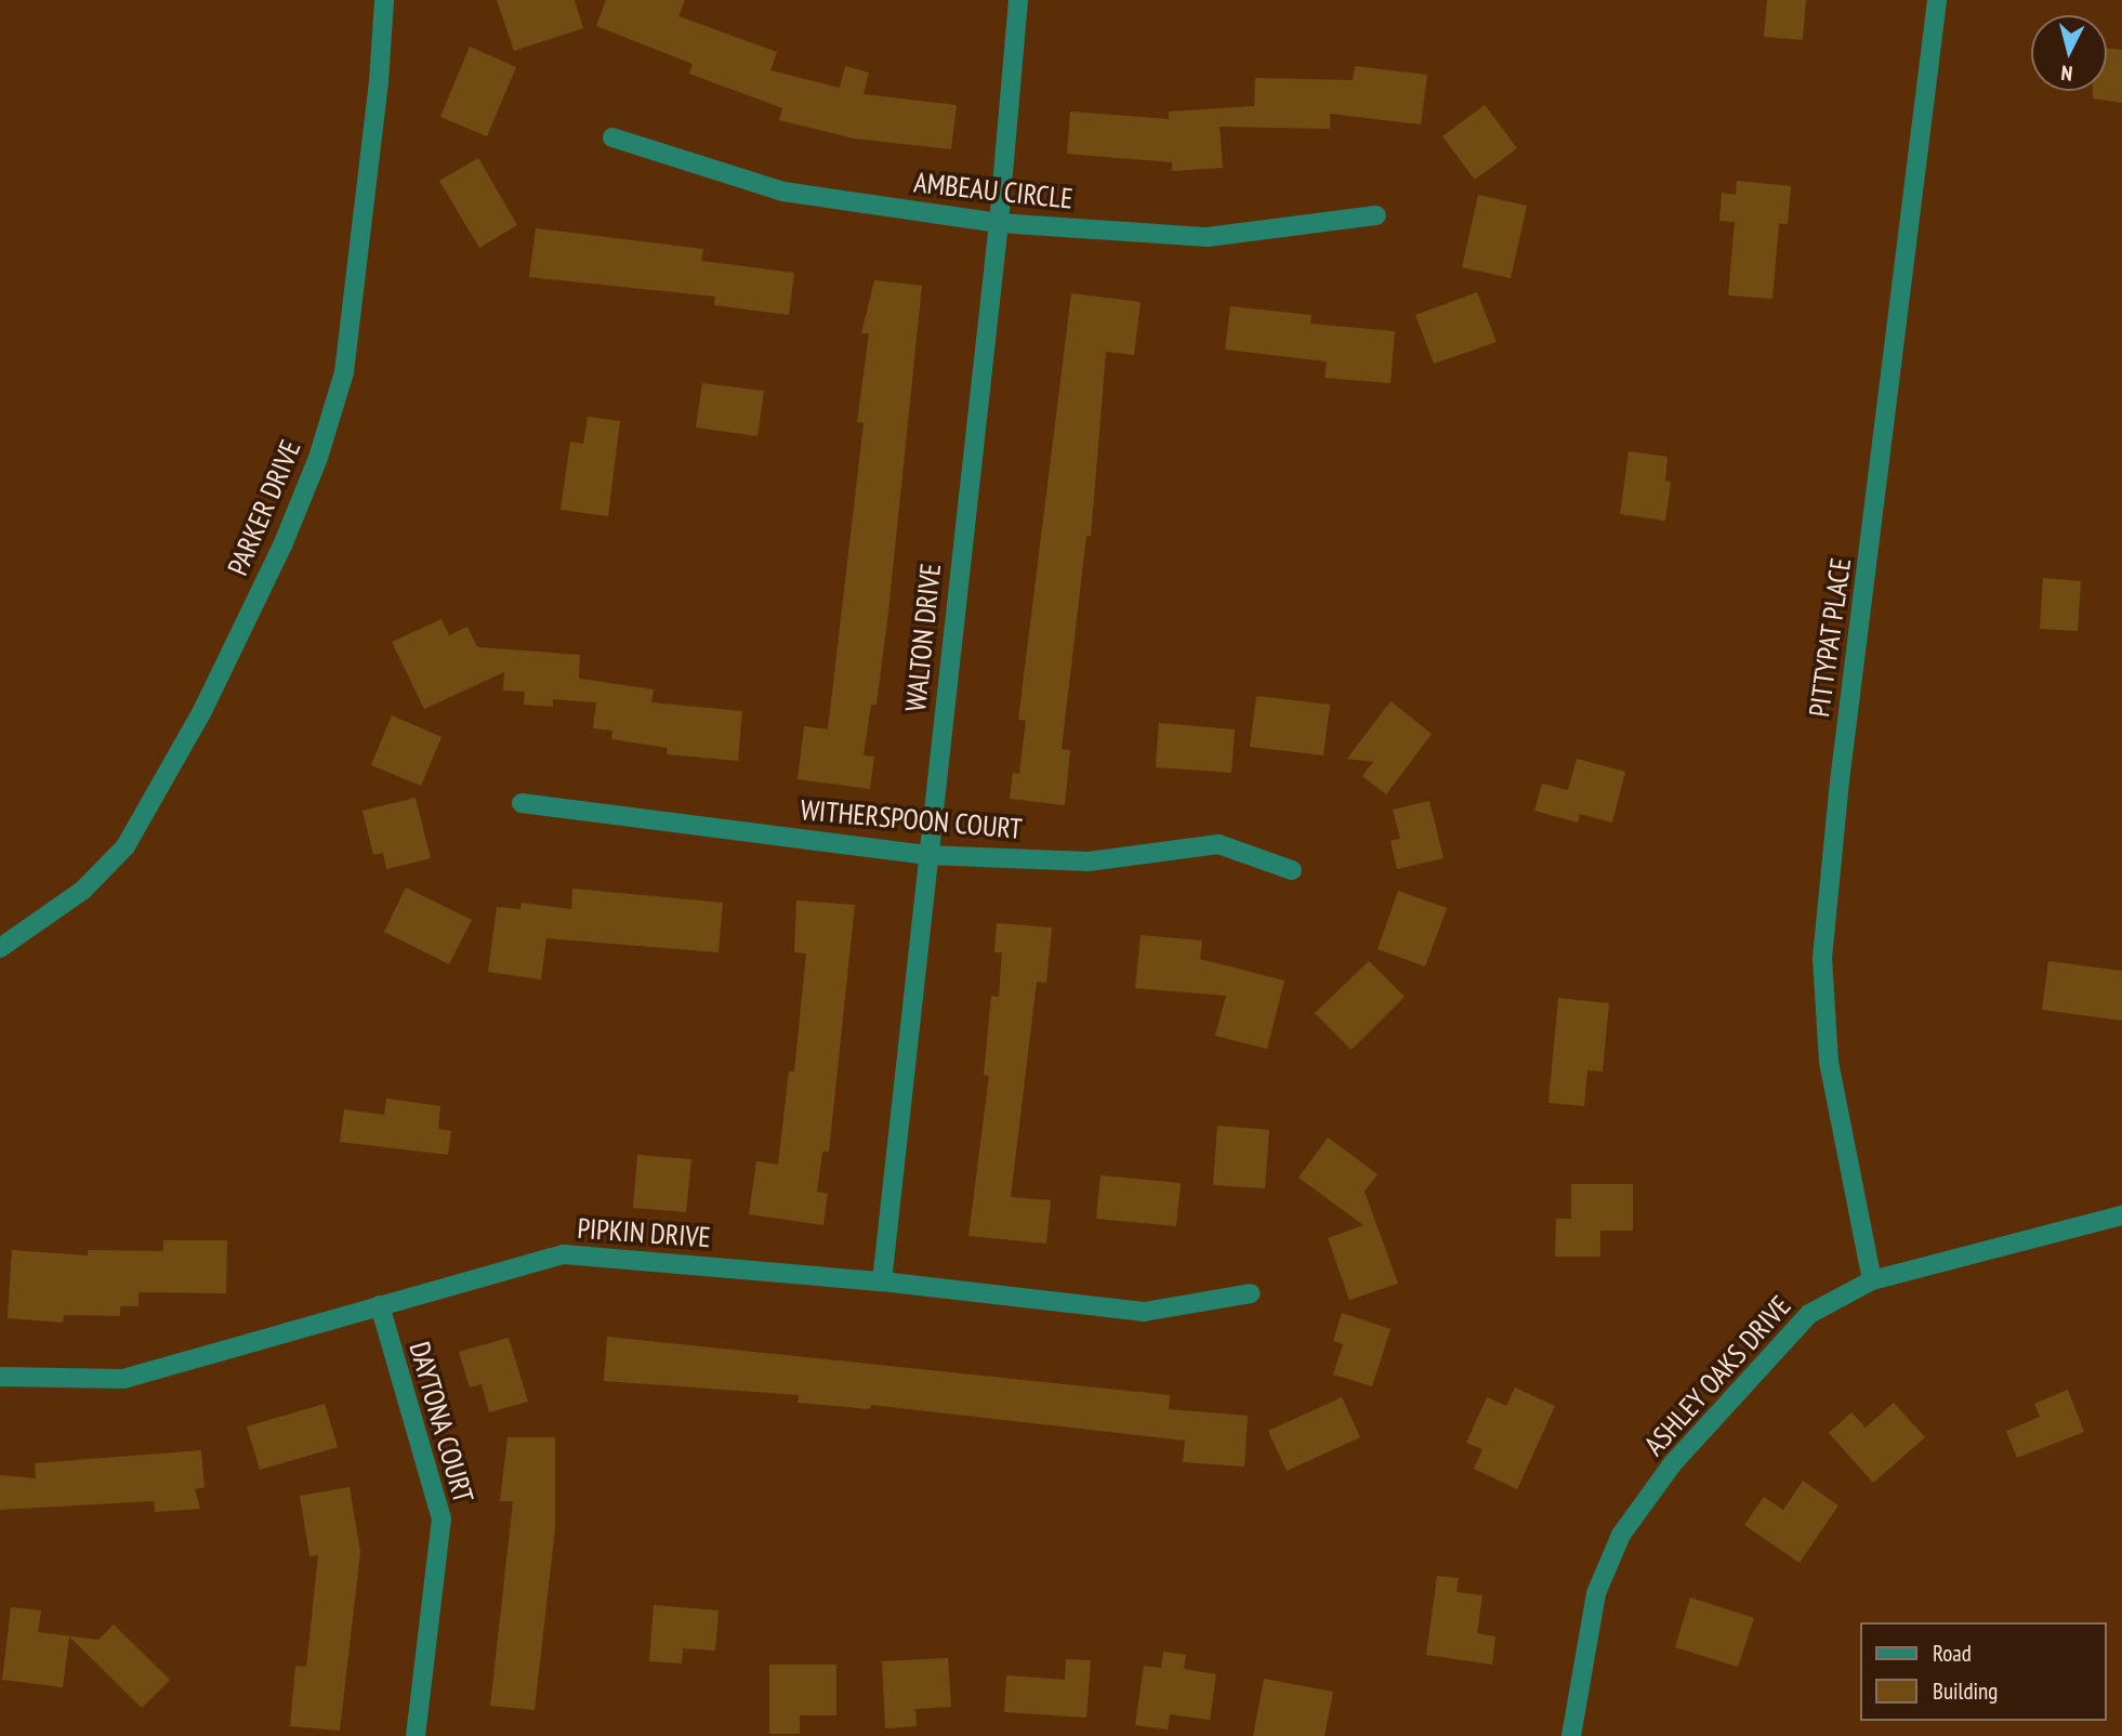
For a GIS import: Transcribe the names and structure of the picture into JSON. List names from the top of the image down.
{
  "streets": {
    "street": [
      "AMBEAU CIRCLE",
      "PARKER DRIVE",
      "WALTON DRIVE",
      "PITTYPAT PLACE",
      "WITHERSPOON COURT",
      "PIPKIN DRIVE",
      "ASHLEY OAKS DRIVE",
      "DAYTONA COURT"
    ]
  },
  "crossings": [
    ["AMBEAU CIRCLE", "WALTON DRIVE"],
    ["WALTON DRIVE", "WITHERSPOON COURT"],
    ["WALTON DRIVE", "PIPKIN DRIVE"],
    ["PITTYPAT PLACE", "ASHLEY OAKS DRIVE"],
    ["PIPKIN DRIVE", "DAYTONA COURT"]
  ],
  "legend": ["Road", "Building"],
  "north": "bottom"
}
